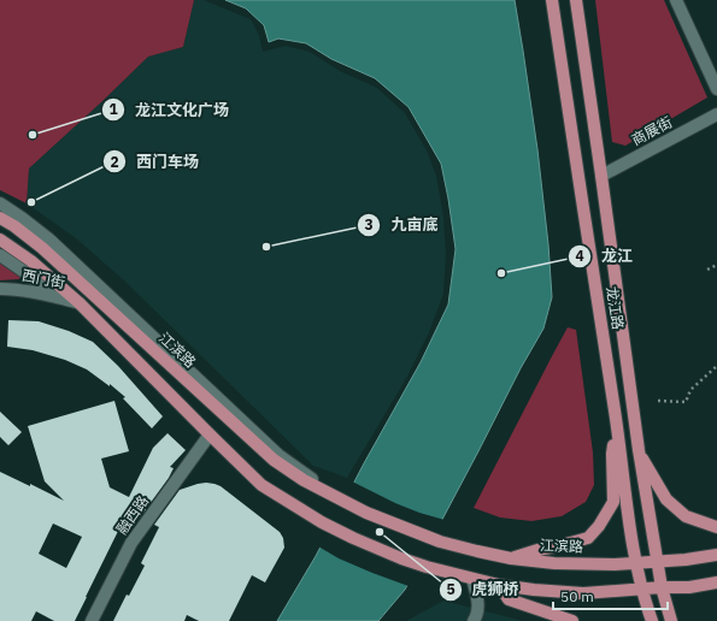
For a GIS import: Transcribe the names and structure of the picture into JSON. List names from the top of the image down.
{
  "streets": {
    "main road": ["龙江路", "江滨路"],
    "street": ["商展街", "西门街", "融西路"]
  },
  "crossings": [
    ["商展街", "龙江路"],
    ["龙江路", "江滨路"]
  ],
  "places": [
    "龙江文化广场",
    "西门车场",
    "九亩底",
    "龙江",
    "虎狮桥"
  ],
  "scale_bar": "50 m"
}
